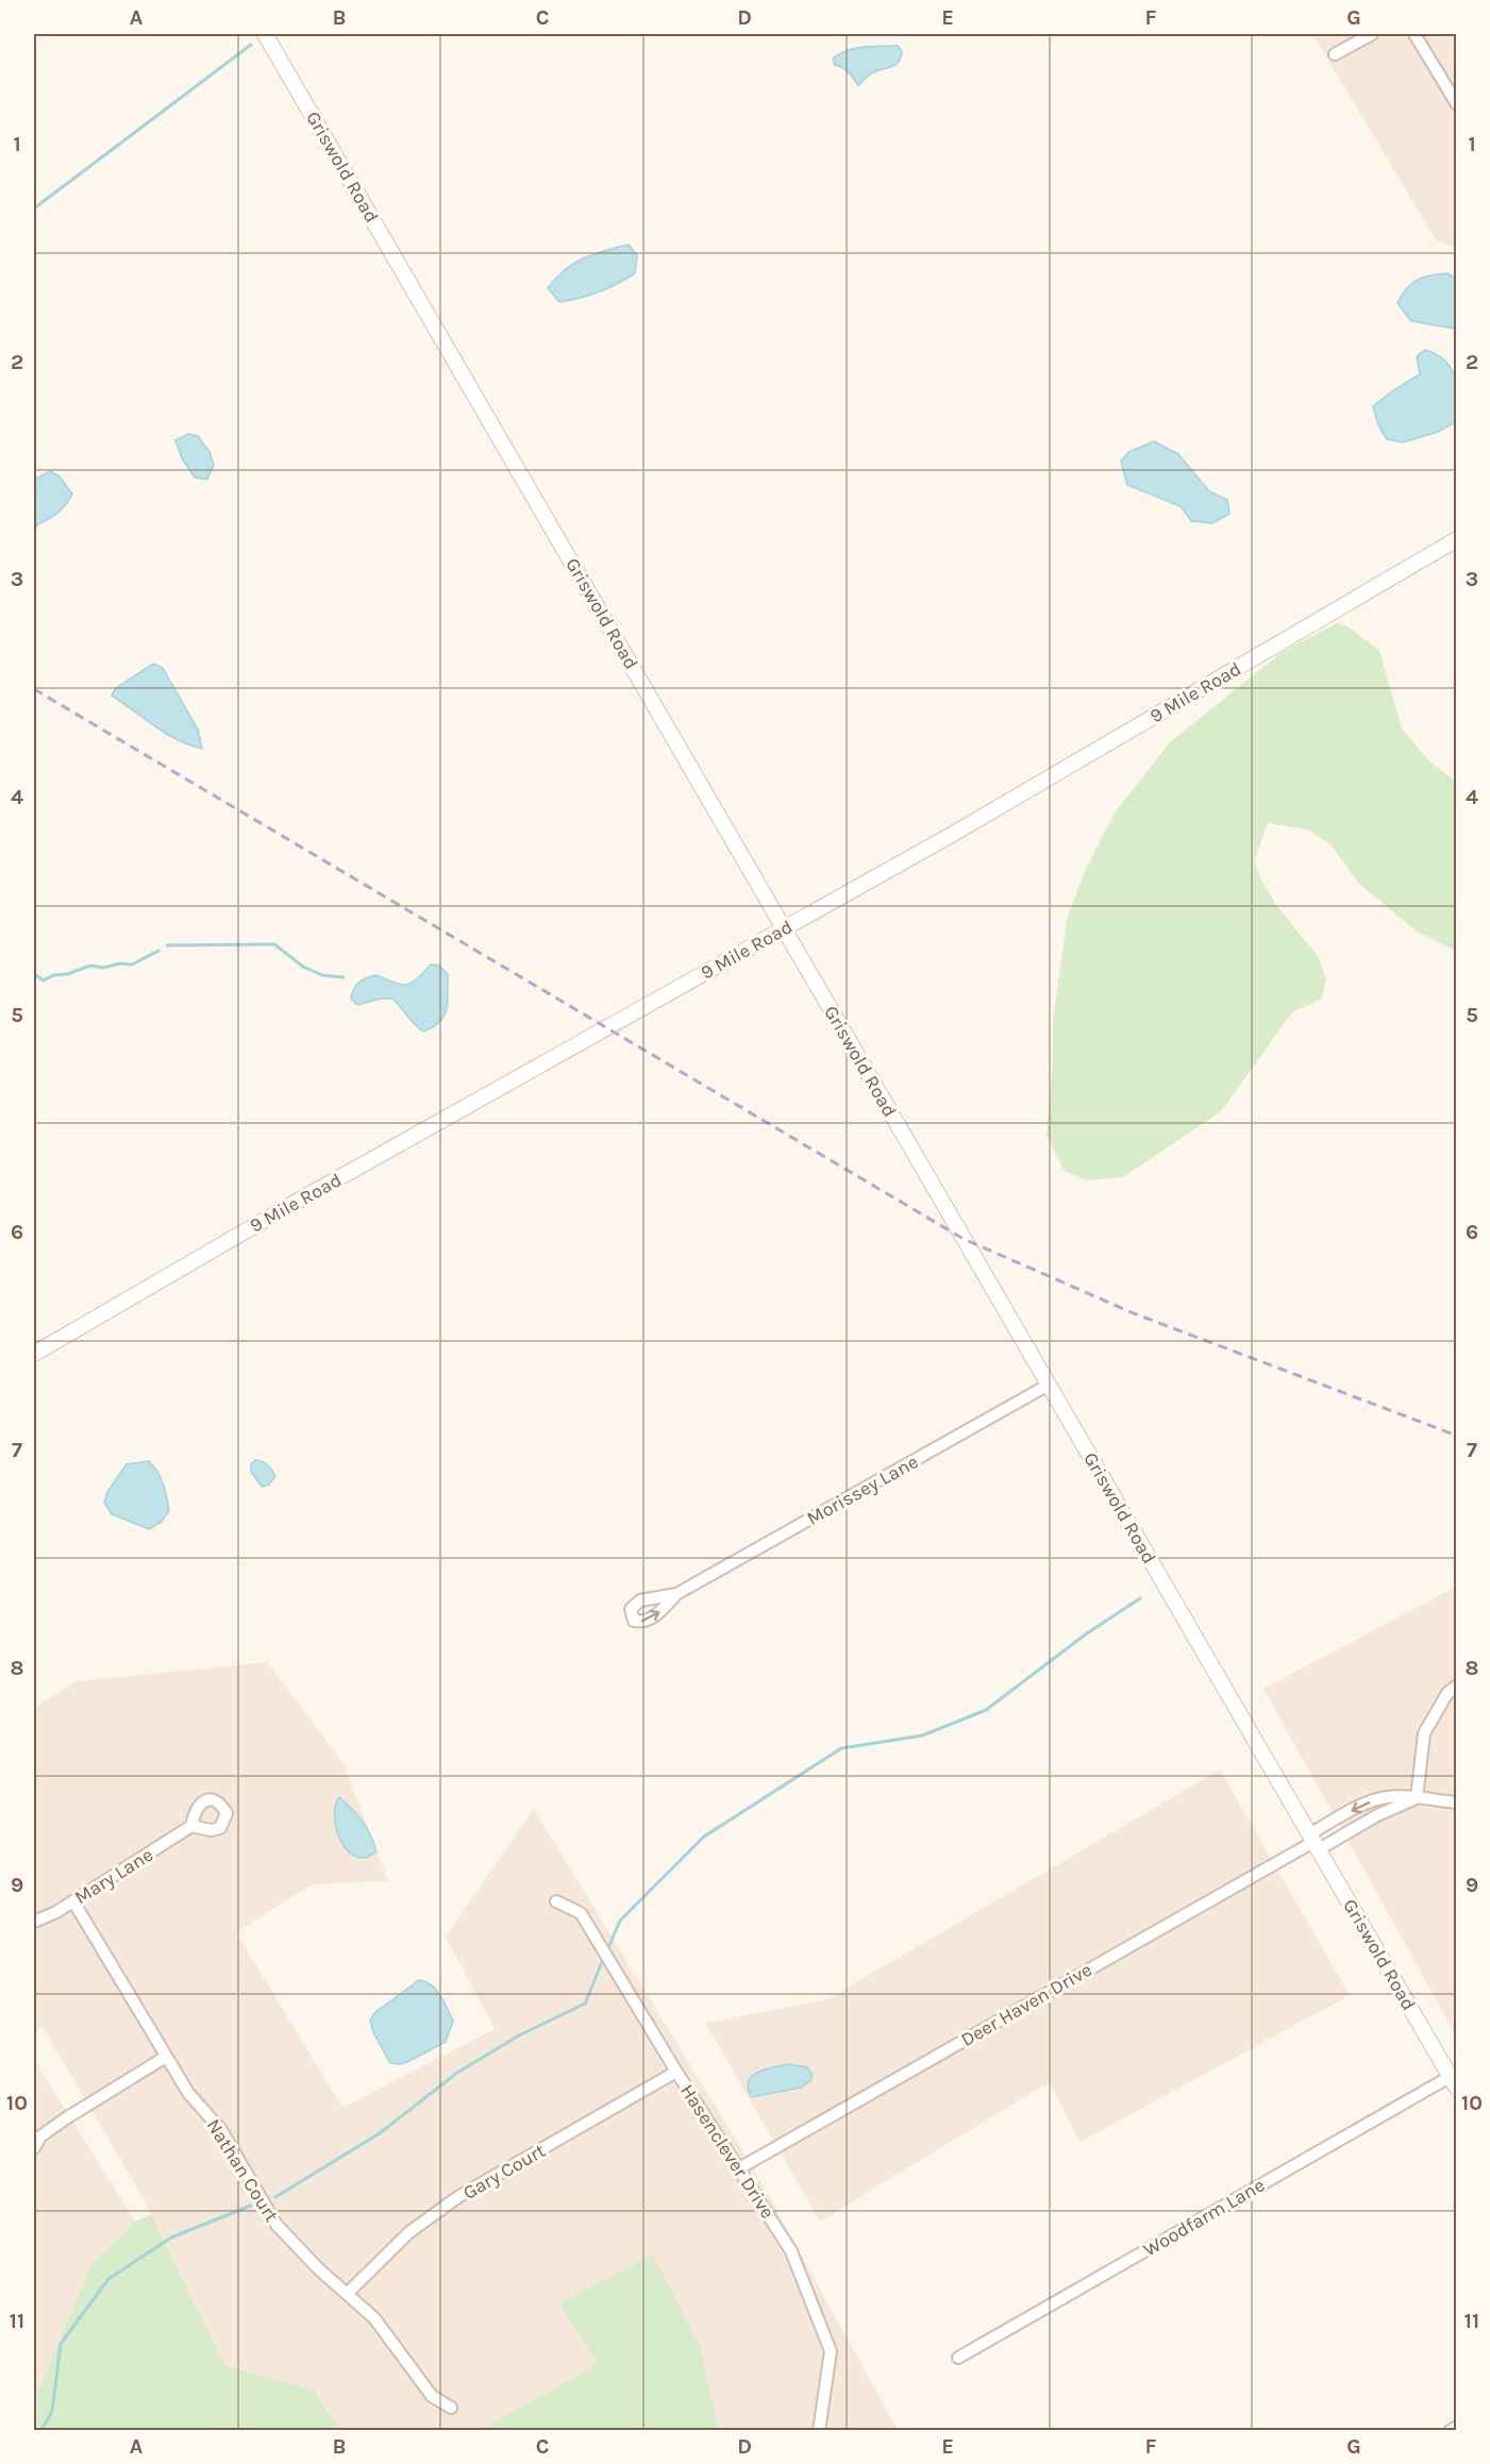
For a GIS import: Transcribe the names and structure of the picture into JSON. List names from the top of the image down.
{
  "streets": {
    "street": [
      "Griswold Road",
      "9 Mile Road",
      "Morissey Lane",
      "Mary Lane",
      "Deer Haven Drive",
      "Hasenclever Drive",
      "Nathan Court",
      "Gary Court",
      "Woodfarm Lane"
    ]
  },
  "crossings": [
    ["Griswold Road", "9 Mile Road"],
    ["Griswold Road", "Morissey Lane"],
    ["Griswold Road", "Deer Haven Drive"],
    ["Griswold Road", "Woodfarm Lane"],
    ["Mary Lane", "Nathan Court"],
    ["Deer Haven Drive", "Hasenclever Drive"],
    ["Hasenclever Drive", "Gary Court"],
    ["Nathan Court", "Gary Court"]
  ],
  "grid": {
    "columns": [
      "A",
      "B",
      "C",
      "D",
      "E",
      "F",
      "G"
    ],
    "rows": [
      "1",
      "2",
      "3",
      "4",
      "5",
      "6",
      "7",
      "8",
      "9",
      "10",
      "11"
    ]
  }
}
